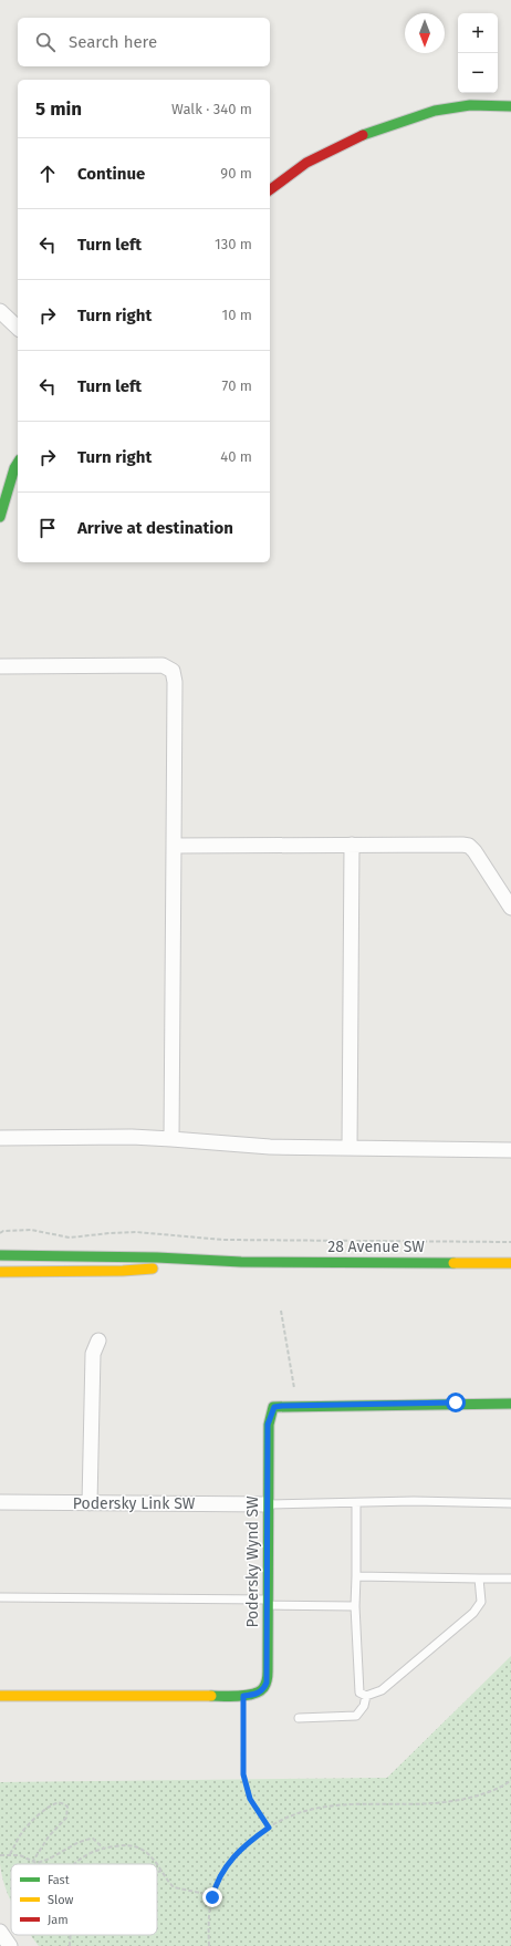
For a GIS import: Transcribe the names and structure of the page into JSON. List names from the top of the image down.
{
  "streets": {
    "street": ["28 Avenue SW", "Podersky Link SW", "Podersky Wynd SW"]
  },
  "crossings": [
    ["Podersky Link SW", "Podersky Wynd SW"]
  ],
  "legend": ["Fast", "Slow", "Jam"],
  "north": "bottom",
  "page": {
    "map_buttons": ["+", "−"],
    "search": "Search here",
    "heading": ["5 min", "Walk · 340 m"],
    "list": [
      ["Continue", "90 m"],
      ["Turn left", "130 m"],
      ["Turn right", "10 m"],
      ["Turn left", "70 m"],
      ["Turn right", "40 m"],
      "Arrive at destination"
    ]
  }
}
